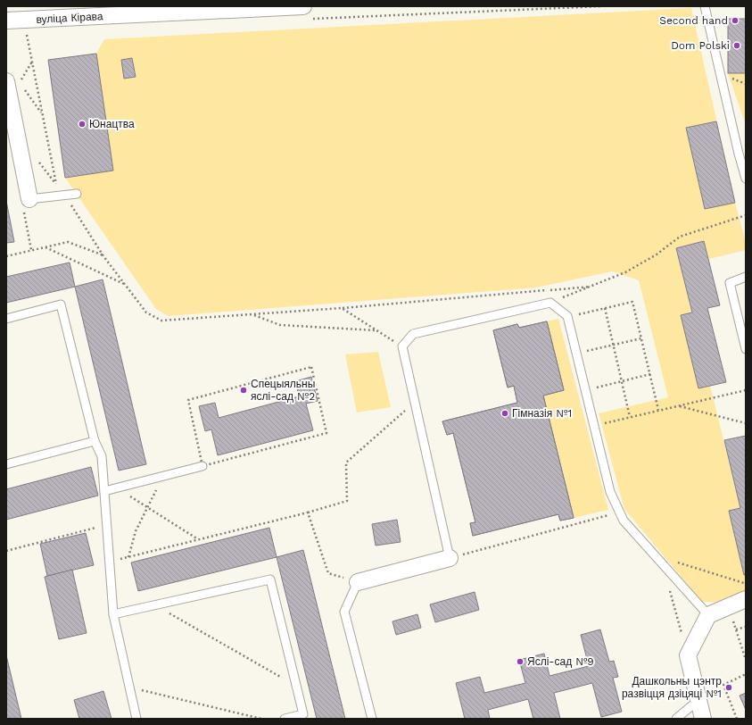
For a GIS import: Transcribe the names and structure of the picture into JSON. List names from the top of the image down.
{
  "streets": {
    "street": ["вуліца Кірава"]
  },
  "places": [
    "Second hand",
    "Dom Polski",
    "Юнацтва",
    "Спецыяльны яслі-сад №2",
    "Гімназія №1",
    "Яслі-сад №9",
    "Дашкольны цэнтр развіцця дзіцяці №1"
  ]
}
